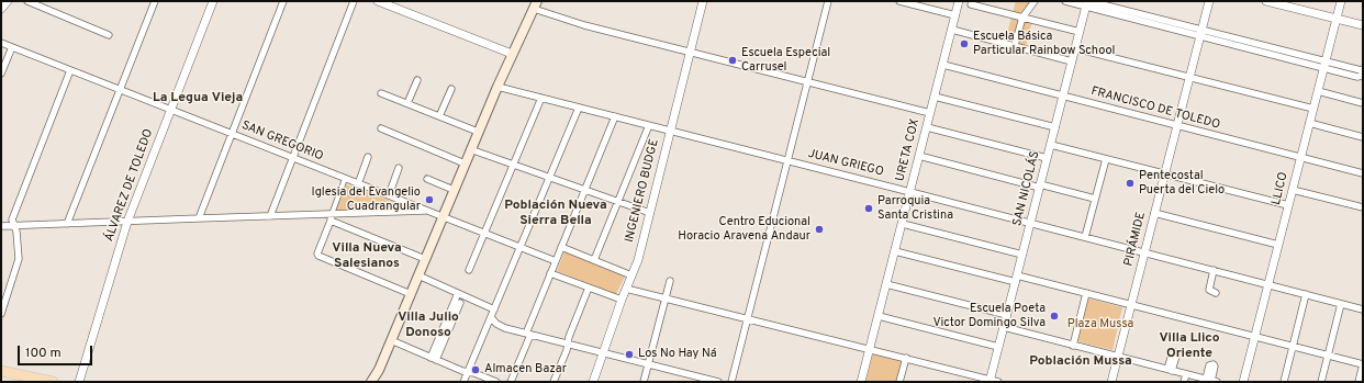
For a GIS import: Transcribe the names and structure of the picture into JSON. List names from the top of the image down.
{
  "streets": {
    "street": [
      "FRANCISCO DE TOLEDO",
      "SAN GREGORIO",
      "URETA COX",
      "JUAN GRIEGO",
      "ÁLVAREZ DE TOLEDO",
      "SAN NICOLÁS",
      "LLICO",
      "INGENIERO BUDGE",
      "PIRÁMIDE"
    ]
  },
  "crossings": [
    ["FRANCISCO DE TOLEDO", "URETA COX"],
    ["FRANCISCO DE TOLEDO", "SAN NICOLÁS"],
    ["FRANCISCO DE TOLEDO", "LLICO"],
    ["FRANCISCO DE TOLEDO", "PIRÁMIDE"],
    ["SAN GREGORIO", "ÁLVAREZ DE TOLEDO"],
    ["URETA COX", "JUAN GRIEGO"],
    ["JUAN GRIEGO", "SAN NICOLÁS"],
    ["JUAN GRIEGO", "LLICO"],
    ["JUAN GRIEGO", "INGENIERO BUDGE"],
    ["JUAN GRIEGO", "PIRÁMIDE"]
  ],
  "districts": [
    "La Legua Vieja",
    "Población Nueva Sierra Bella",
    "Villa Nueva Salesianos",
    "Villa Julio Donoso",
    "Villa Llico Oriente",
    "Población Mussa"
  ],
  "parks": ["Plaza Mussa"],
  "places": [
    "Escuela Básica Particular Rainbow School",
    "Escuela Especial Carrusel",
    "Pentecostal Puerta del Cielo",
    "Iglesia del Evangelio Cuadrangular",
    "Parroquia Santa Cristina",
    "Centro Educional Horacio Aravena Andaur",
    "Escuela Poeta Victor Domingo Silva",
    "Los No Hay Ná",
    "Almacen Bazar"
  ],
  "scale_bar": "100 m"
}
